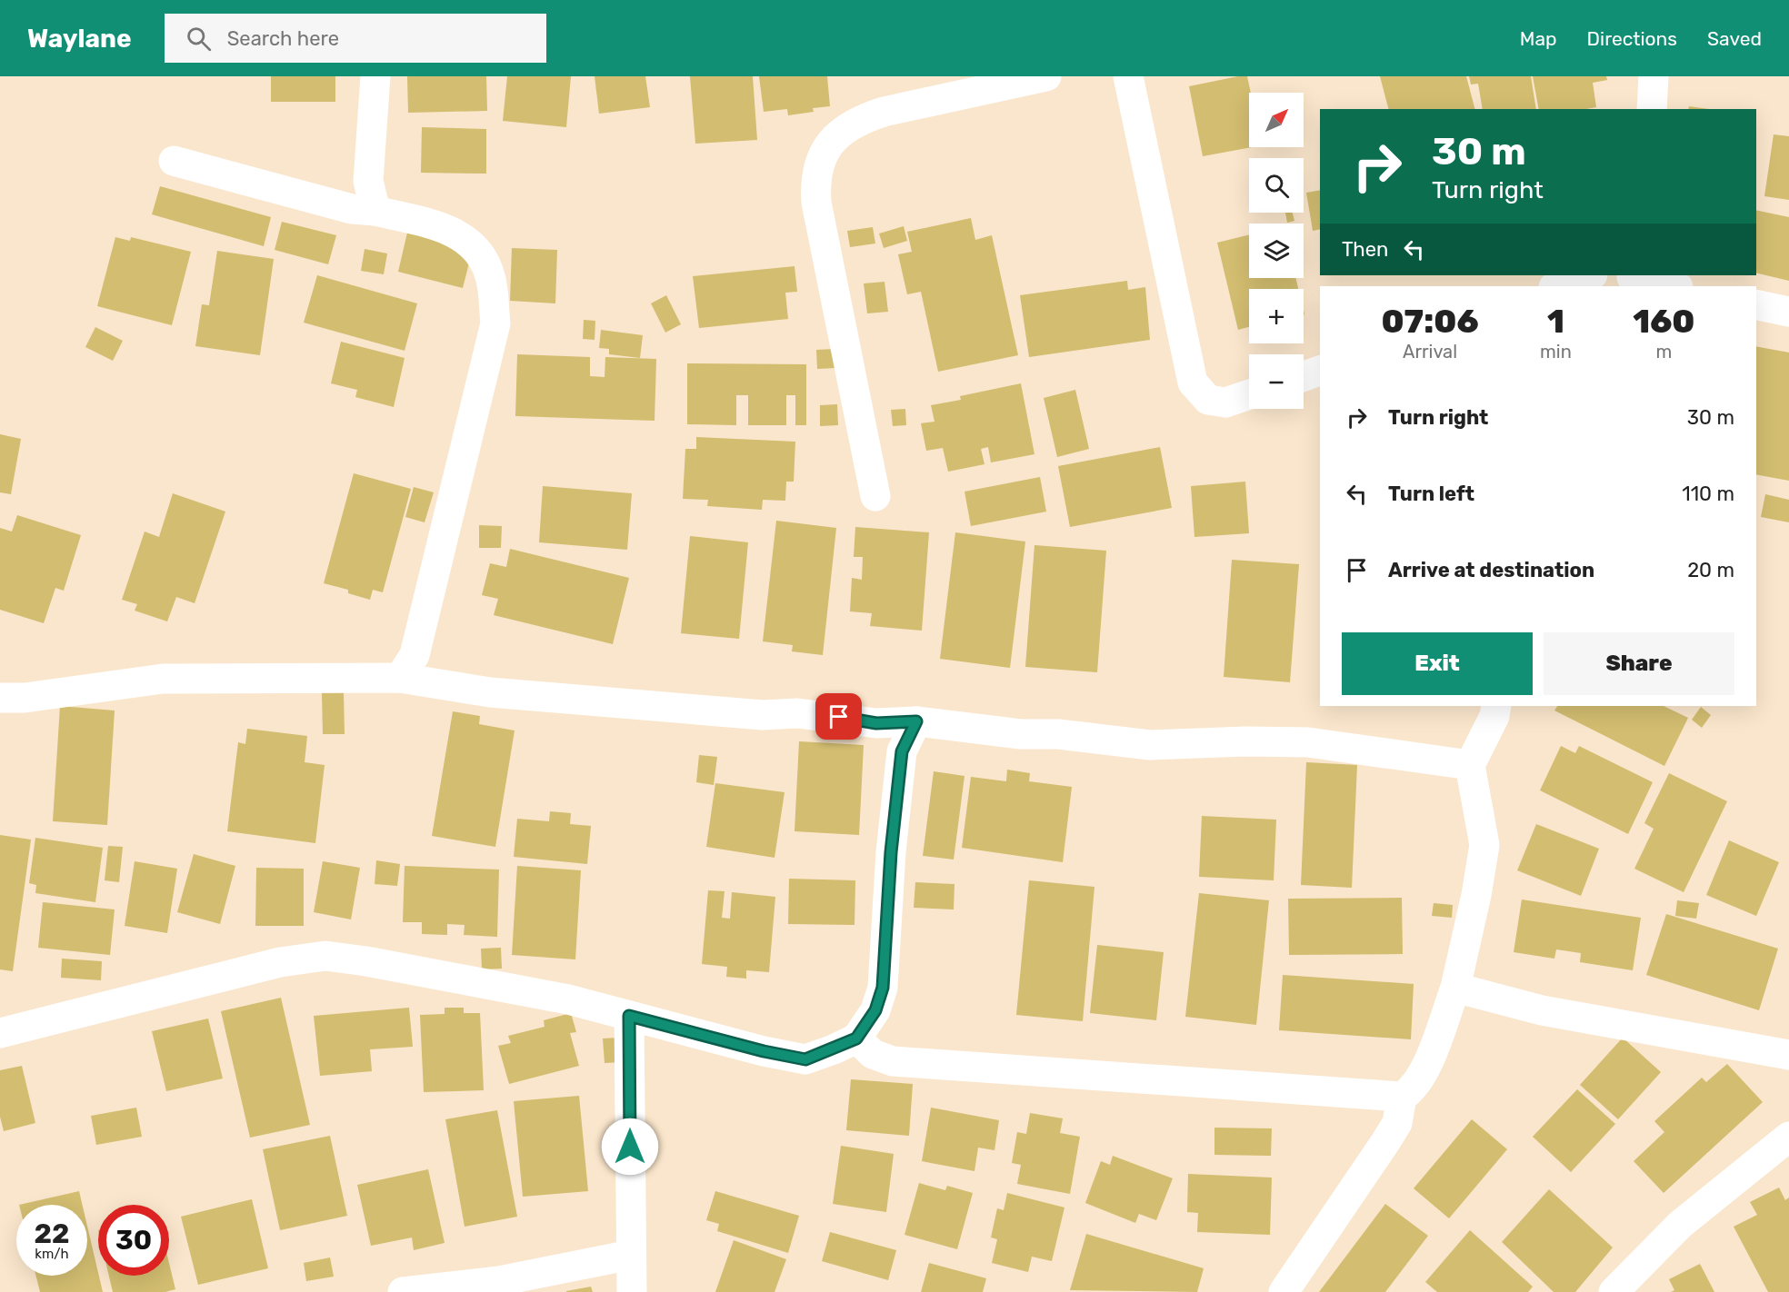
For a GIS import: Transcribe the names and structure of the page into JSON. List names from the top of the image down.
{
  "north": "top right",
  "page": {
    "header": "Waylane",
    "search": "Search here",
    "nav": ["Map", "Directions", "Saved"],
    "map_buttons": ["+", "−"],
    "turn": ["30 m", "Turn right"],
    "then": "Then",
    "eta": [
      "07:06",
      "Arrival",
      "1",
      "min",
      "160",
      "m"
    ],
    "list": [
      {
        "name": "Turn right",
        "value": "30 m"
      },
      {
        "name": "Turn left",
        "value": "110 m"
      },
      {
        "name": "Arrive at destination",
        "value": "20 m"
      }
    ],
    "buttons": ["Exit", "Share"],
    "speed": "22 km/h",
    "limit": "30"
  }
}
